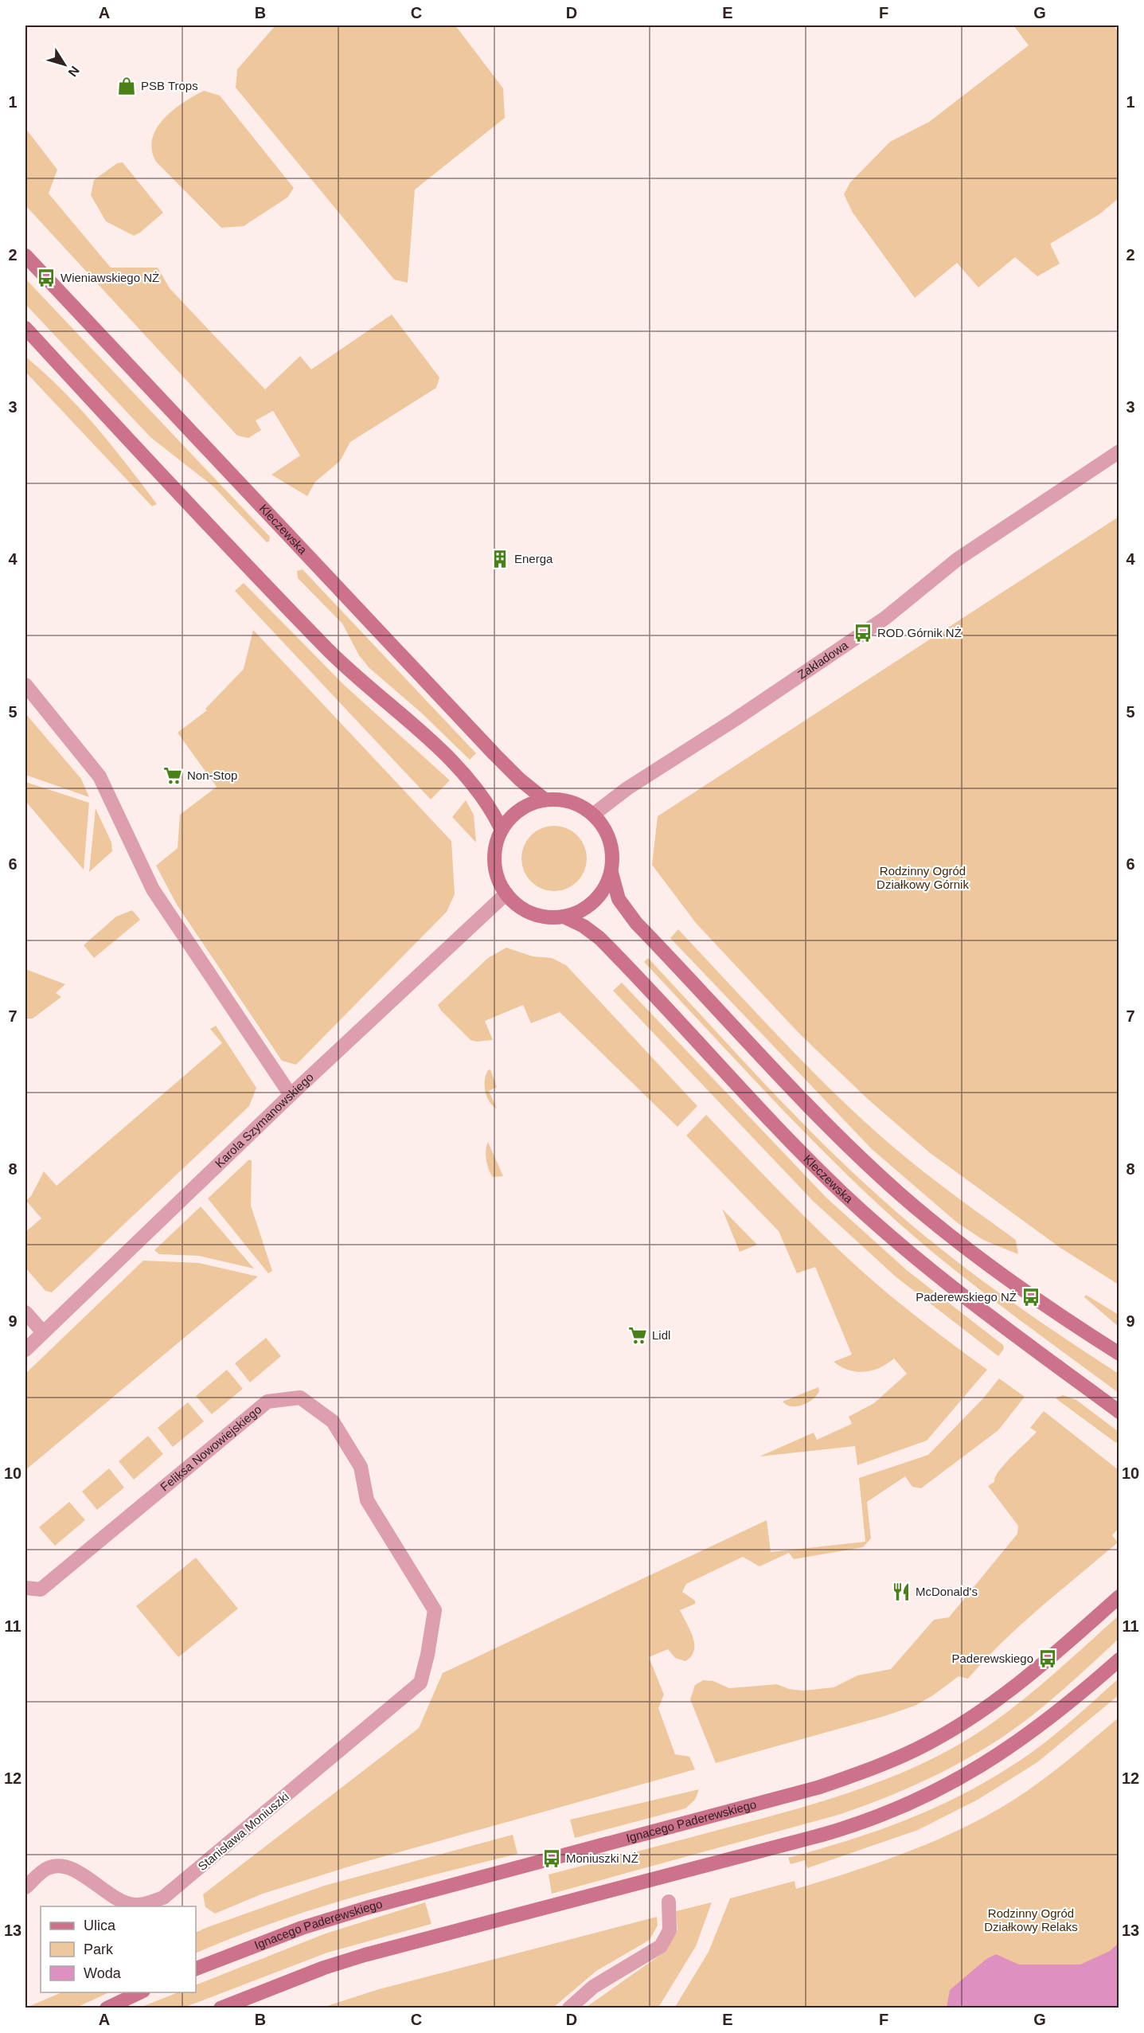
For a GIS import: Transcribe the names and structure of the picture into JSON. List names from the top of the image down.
{
  "streets": {
    "main road": ["Kleczewska", "Ignacego Paderewskiego"],
    "street": [
      "Zakładowa",
      "Karola Szymanowskiego",
      "Feliksa Nowowiejskiego",
      "Stanisława Moniuszki"
    ]
  },
  "crossings": [
    ["Kleczewska", "Zakładowa"],
    ["Kleczewska", "Karola Szymanowskiego"],
    ["Zakładowa", "Karola Szymanowskiego"],
    ["Feliksa Nowowiejskiego", "Stanisława Moniuszki"]
  ],
  "parks": ["Rodzinny Ogród Działkowy Górnik", "Rodzinny Ogród Działkowy Relaks"],
  "places": {
    "shop": ["PSB Trops"],
    "bus stop": [
      "Wieniawskiego NŻ",
      "ROD Górnik NŻ",
      "Paderewskiego NŻ",
      "Paderewskiego",
      "Moniuszki NŻ"
    ],
    "building": ["Energa"],
    "supermarket": ["Non-Stop", "Lidl"],
    "restaurant": ["McDonald's"]
  },
  "legend": ["Ulica", "Park", "Woda"],
  "north": "bottom right",
  "grid": {
    "columns": [
      "A",
      "B",
      "C",
      "D",
      "E",
      "F",
      "G"
    ],
    "rows": [
      "1",
      "2",
      "3",
      "4",
      "5",
      "6",
      "7",
      "8",
      "9",
      "10",
      "11",
      "12",
      "13"
    ]
  }
}
